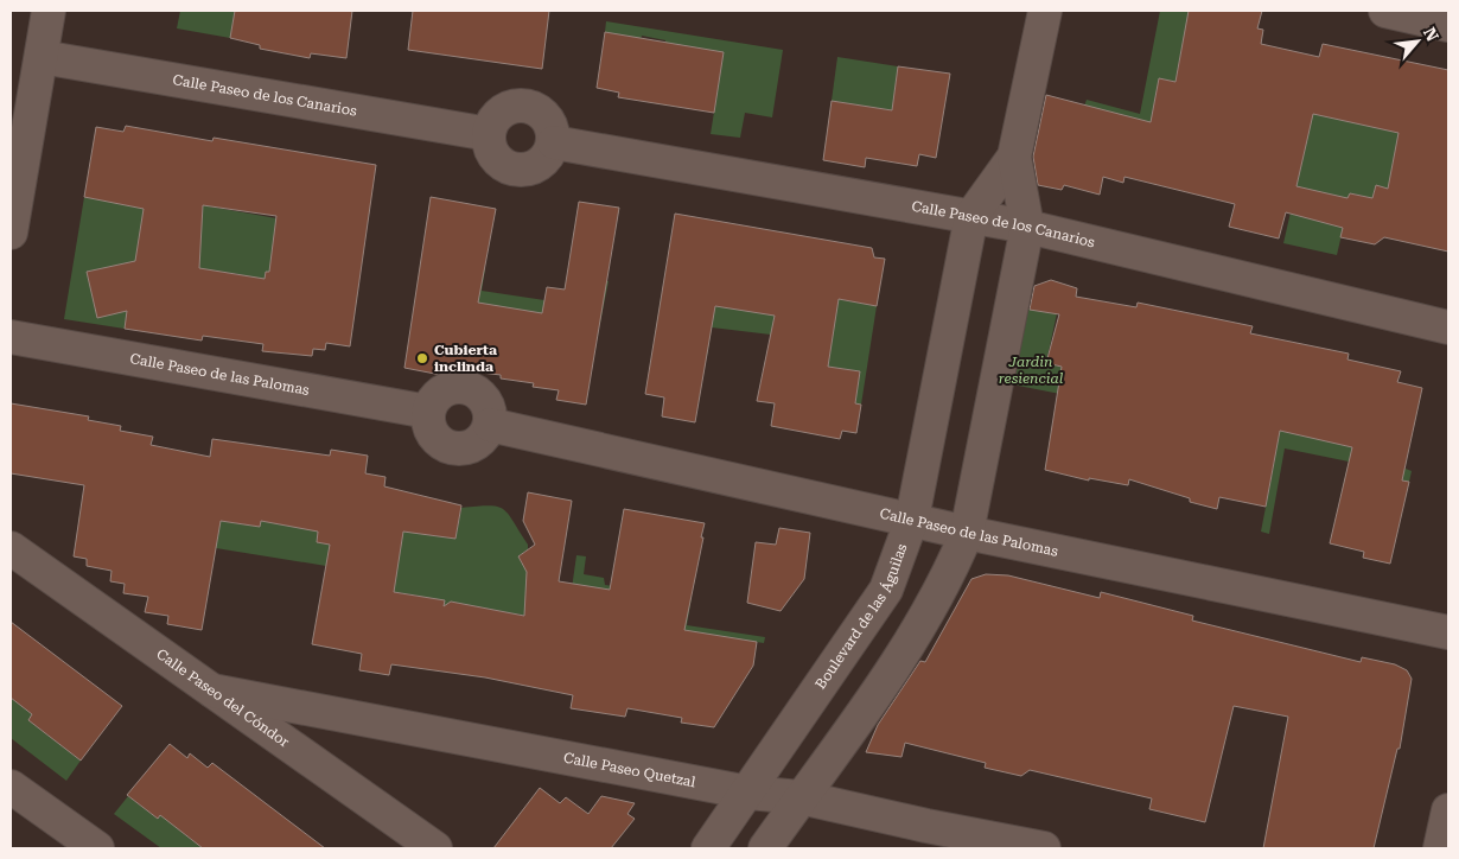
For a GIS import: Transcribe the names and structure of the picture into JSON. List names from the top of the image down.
{
  "streets": {
    "street": [
      "Calle Paseo de los Canarios",
      "Calle Paseo de las Palomas",
      "Boulevard de las Águilas",
      "Calle Paseo del Cóndor",
      "Calle Paseo Quetzal"
    ]
  },
  "crossings": [
    ["Calle Paseo de los Canarios", "Boulevard de las Águilas"],
    ["Calle Paseo de las Palomas", "Boulevard de las Águilas"],
    ["Boulevard de las Águilas", "Calle Paseo Quetzal"],
    ["Calle Paseo del Cóndor", "Calle Paseo Quetzal"]
  ],
  "parks": ["Jardin resiencial"],
  "places": ["Cubierta inclinda"],
  "north": "top right"
}
